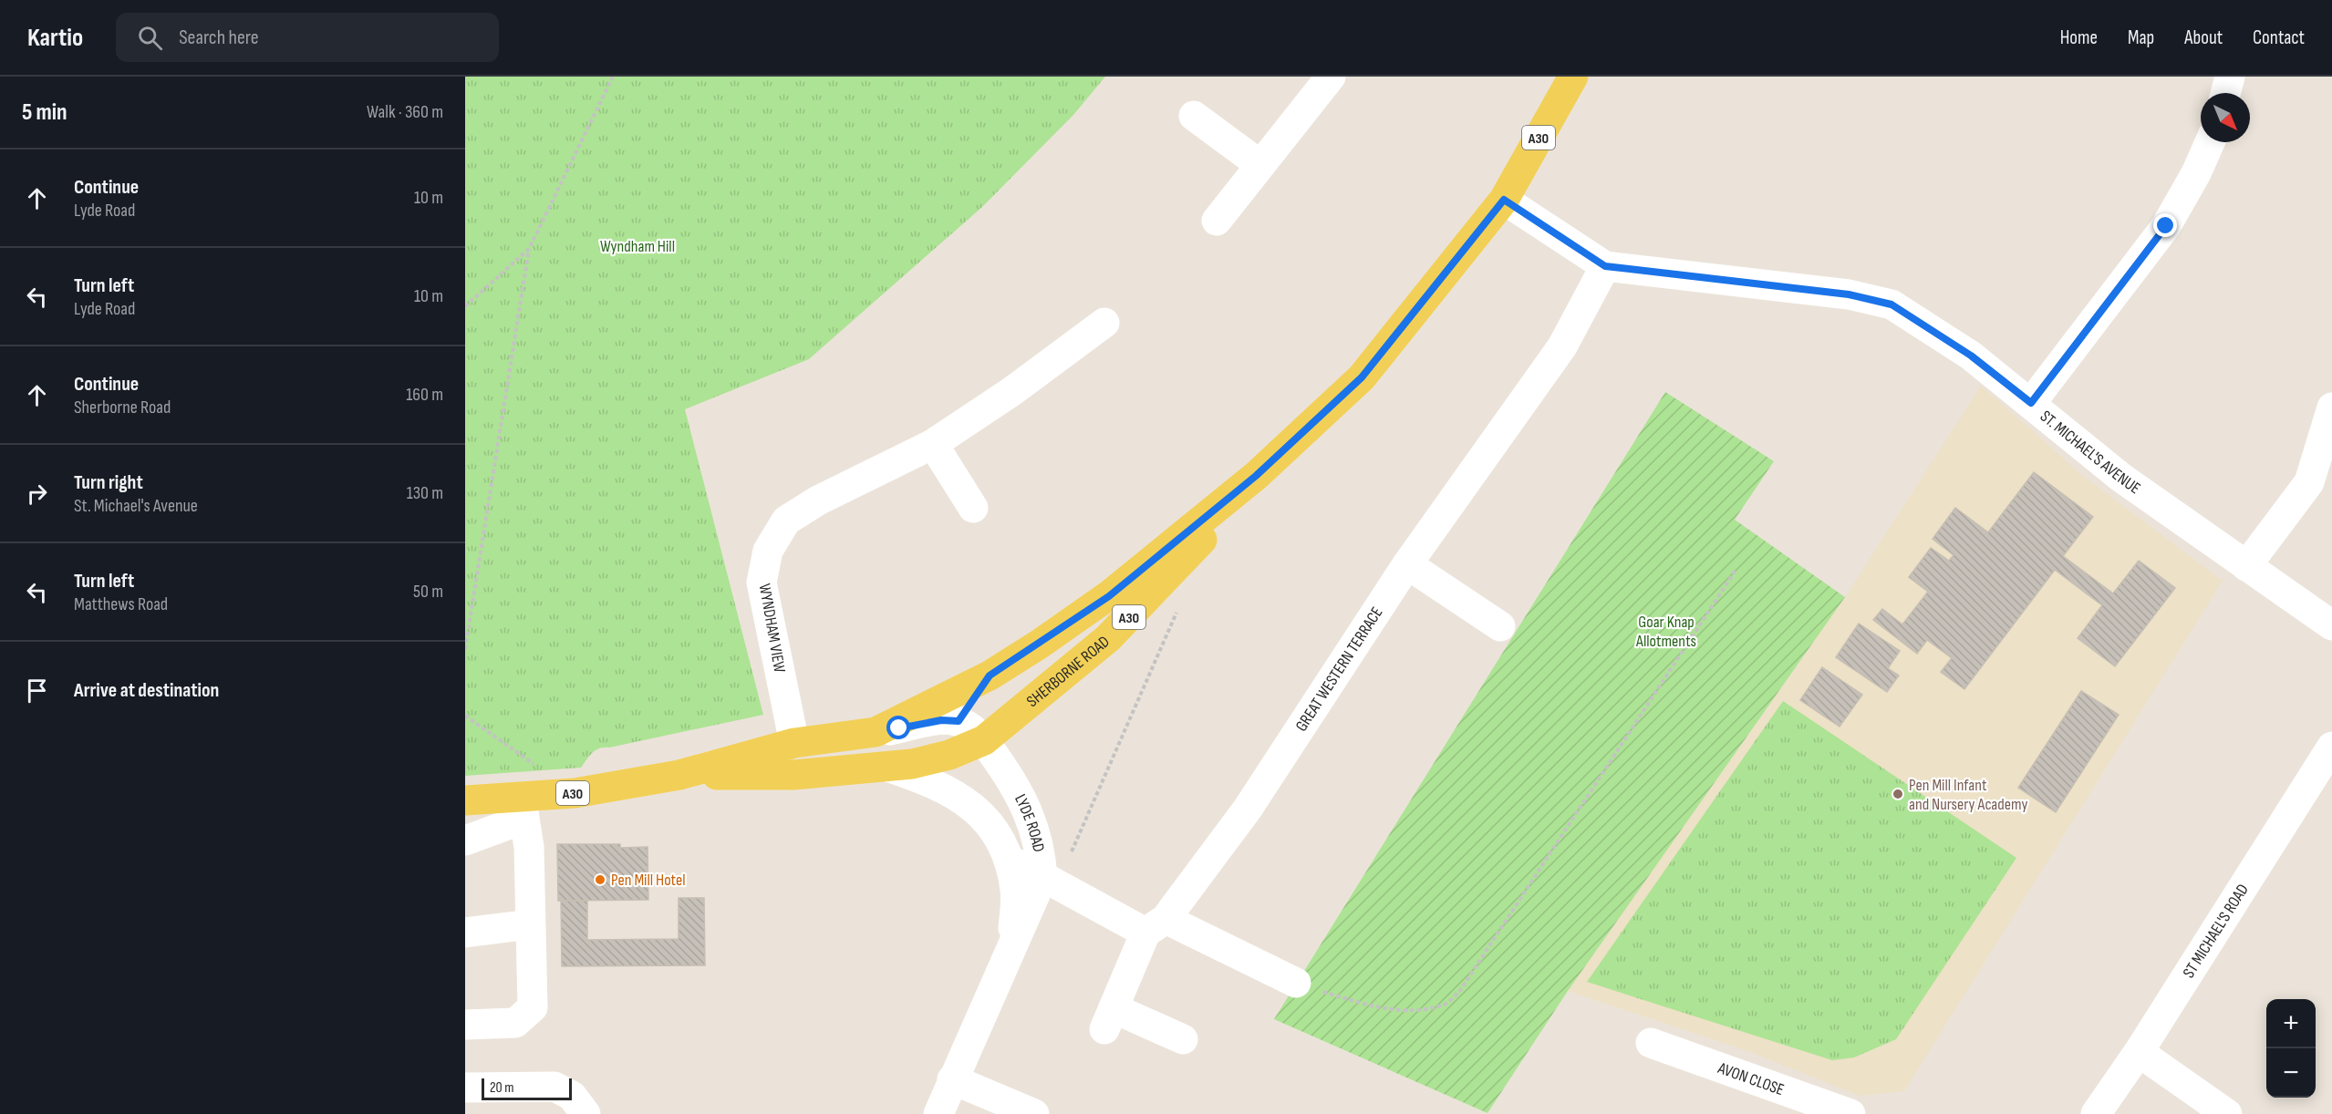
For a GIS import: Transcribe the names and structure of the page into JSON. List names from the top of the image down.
{
  "streets": {
    "main road": ["A30", "SHERBORNE ROAD"],
    "street": [
      "ST. MICHAEL'S AVENUE",
      "WYNDHAM VIEW",
      "GREAT WESTERN TERRACE",
      "LYDE ROAD",
      "ST MICHAEL'S ROAD",
      "AVON CLOSE"
    ]
  },
  "crossings": [
    ["A30", "WYNDHAM VIEW"],
    ["A30", "SHERBORNE ROAD"],
    ["A30", "LYDE ROAD"],
    ["ST. MICHAEL'S AVENUE", "GREAT WESTERN TERRACE"],
    ["ST. MICHAEL'S AVENUE", "SHERBORNE ROAD"],
    ["SHERBORNE ROAD", "LYDE ROAD"]
  ],
  "parks": ["Wyndham Hill", "Goar Knap Allotments"],
  "places": ["Pen Mill Infant and Nursery Academy", "Pen Mill Hotel"],
  "scale_bar": "20 m",
  "north": "bottom right",
  "page": {
    "header": "Kartio",
    "search": "Search here",
    "nav": [
      "Home",
      "Map",
      "About",
      "Contact"
    ],
    "heading": ["5 min", "Walk · 360 m"],
    "list": [
      ["Continue", "Lyde Road", "10 m"],
      ["Turn left", "Lyde Road", "10 m"],
      ["Continue", "Sherborne Road", "160 m"],
      ["Turn right", "St. Michael's Avenue", "130 m"],
      ["Turn left", "Matthews Road", "50 m"],
      "Arrive at destination"
    ],
    "map_buttons": ["+", "−"],
    "scale": "20 m"
  }
}
